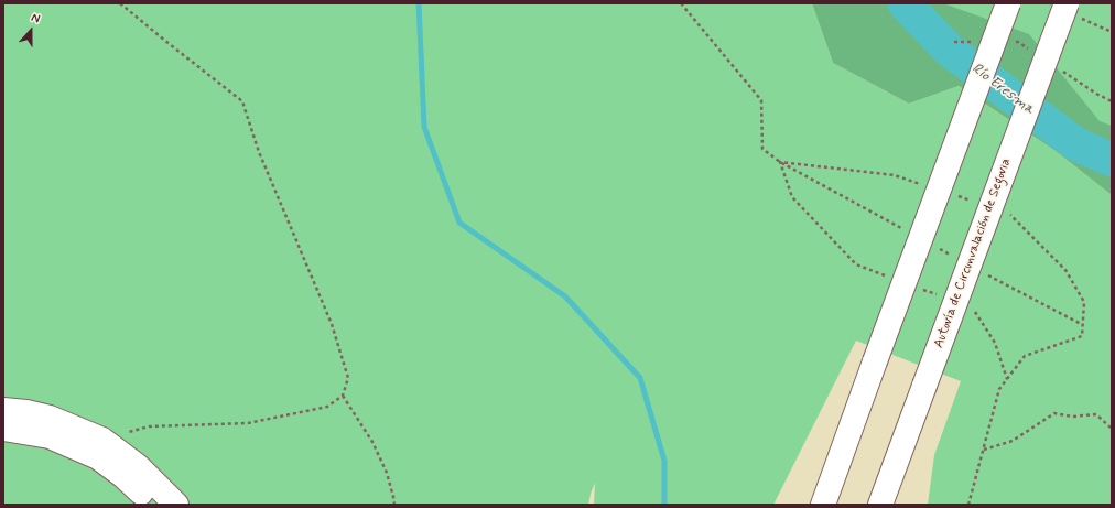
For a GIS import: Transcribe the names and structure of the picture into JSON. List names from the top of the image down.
{
  "streets": {
    "main road": ["Autovía de Circunvalación de Segovia"]
  },
  "water": ["Río Eresma"],
  "north": "top"
}
